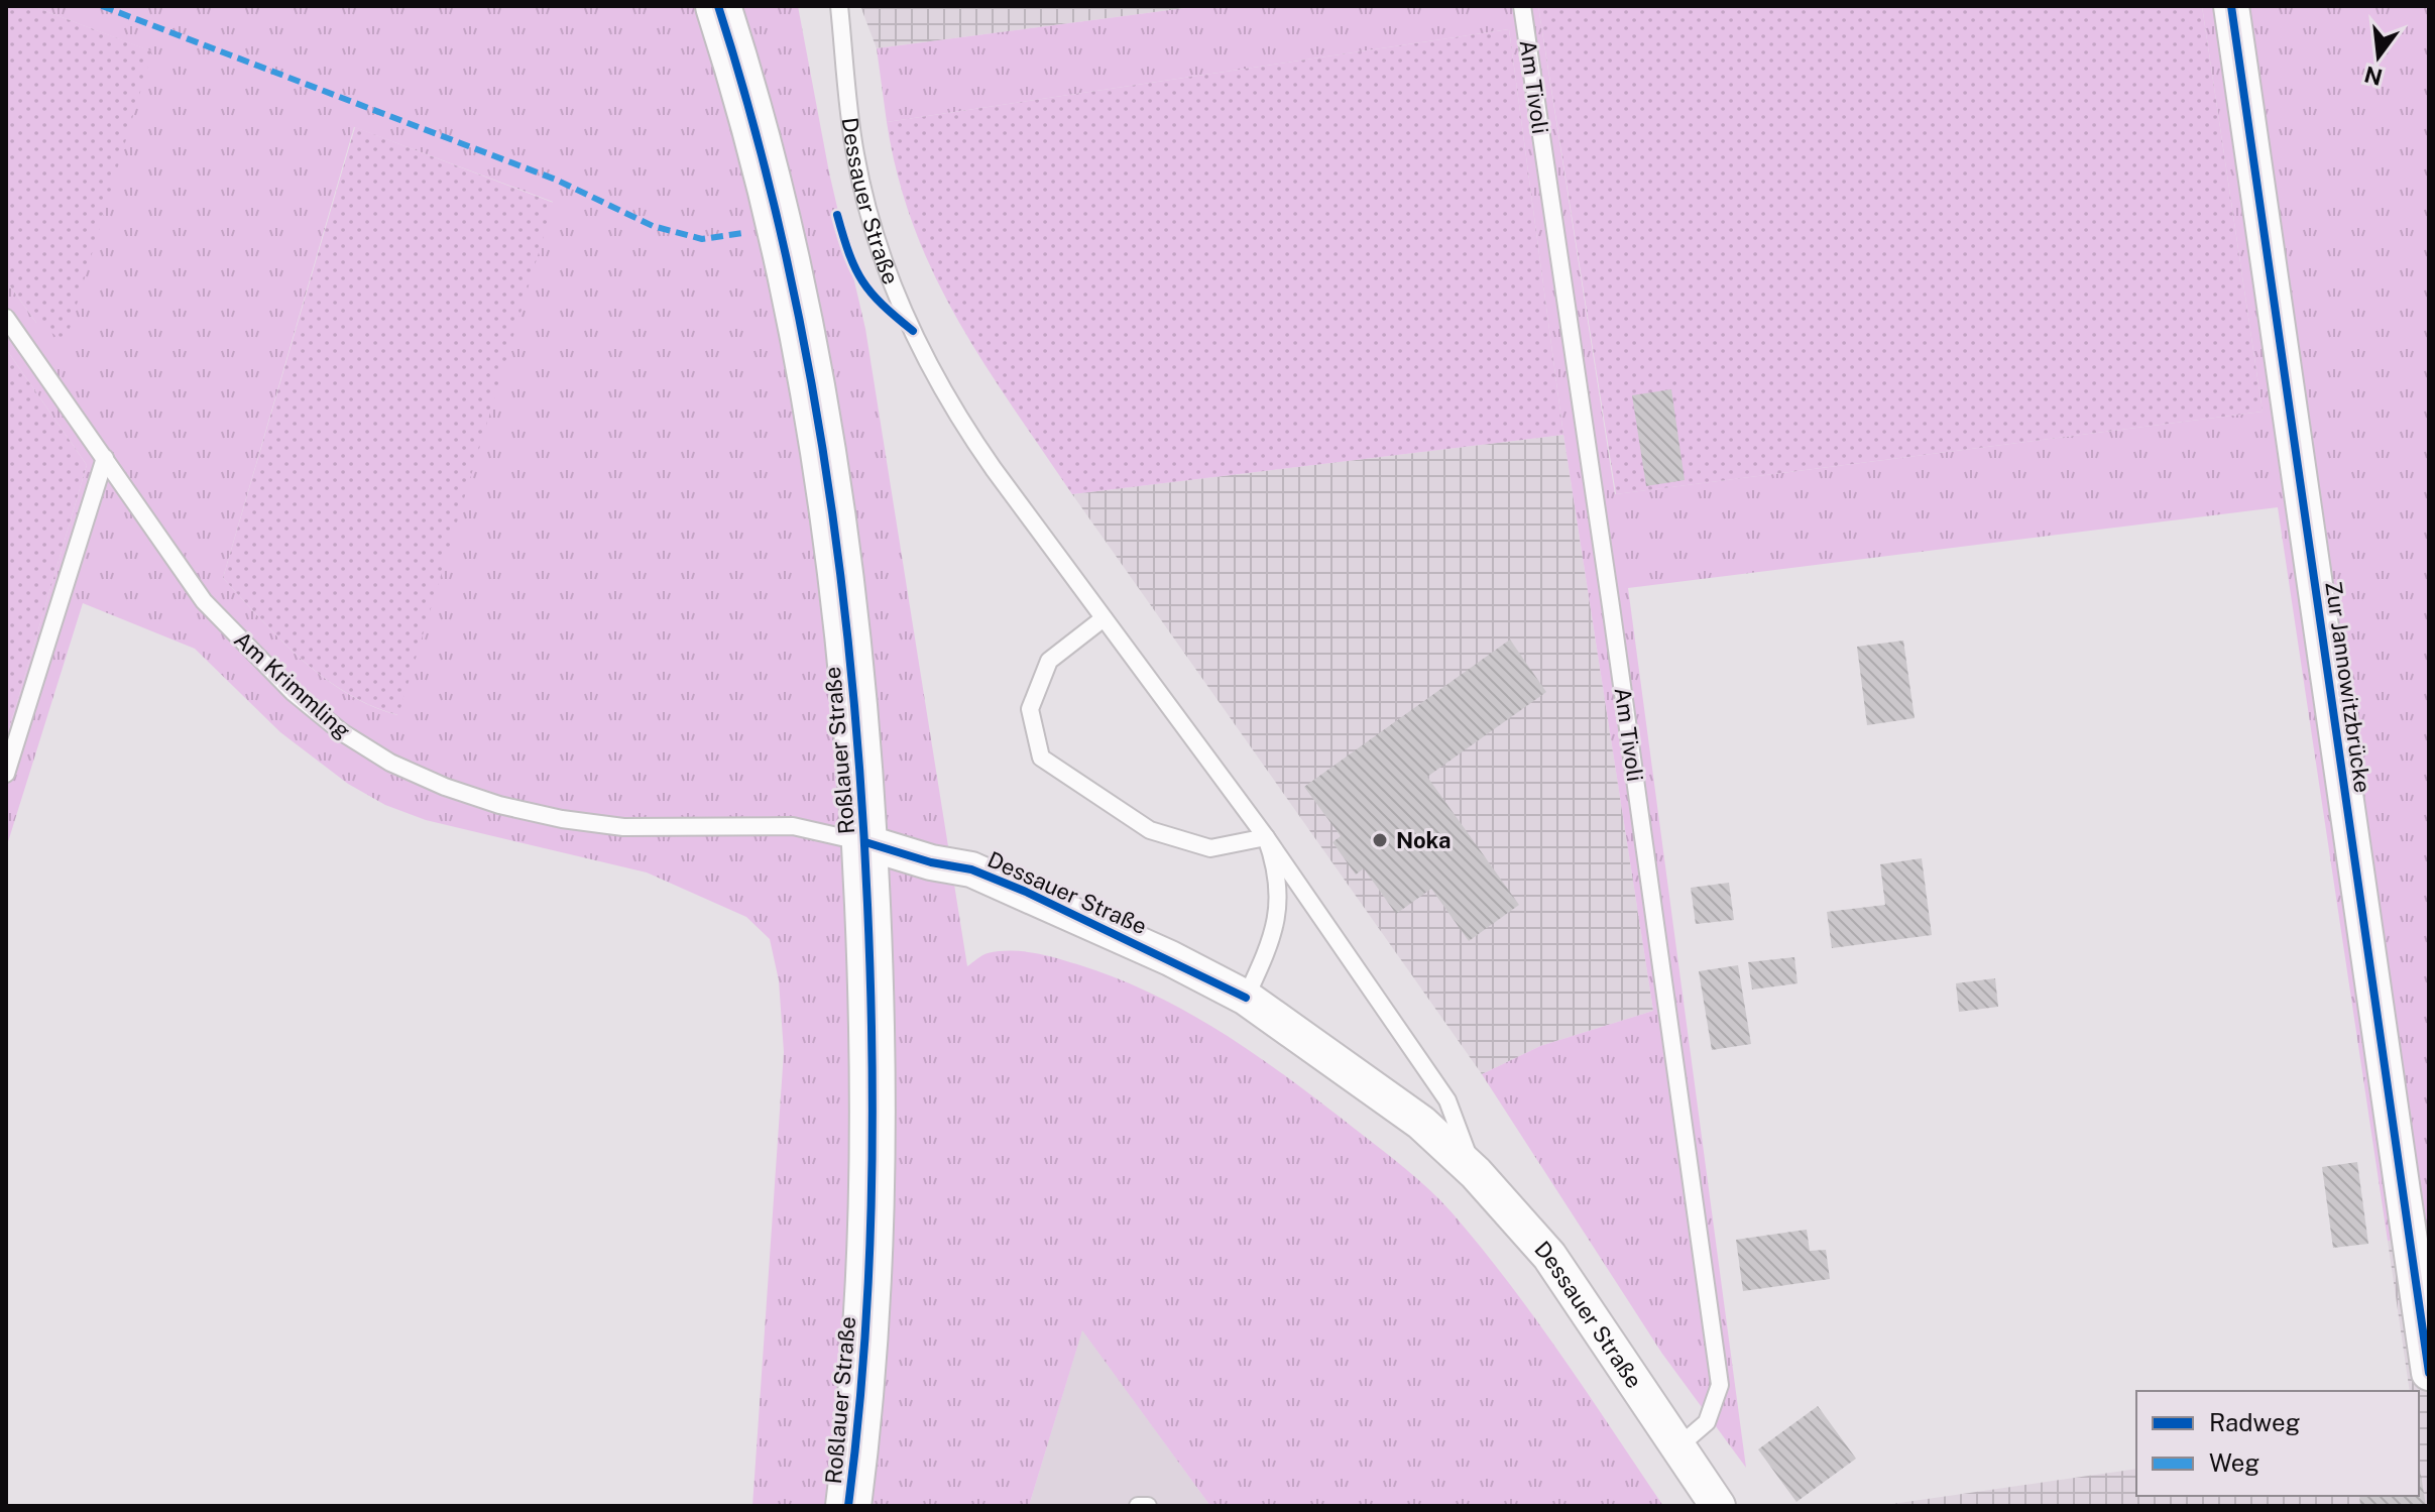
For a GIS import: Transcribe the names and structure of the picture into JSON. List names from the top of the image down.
{
  "streets": {
    "main road": ["Roßlauer Straße"],
    "street": ["Dessauer Straße", "Zur Jannowitzbrücke"],
    "lane": ["Am Tivoli", "Am Krimmling"]
  },
  "crossings": [
    ["Am Tivoli", "Dessauer Straße"],
    ["Dessauer Straße", "Am Krimmling"],
    ["Dessauer Straße", "Roßlauer Straße"],
    ["Am Krimmling", "Roßlauer Straße"]
  ],
  "places": ["Noka"],
  "legend": ["Radweg", "Weg"],
  "north": "bottom"
}
